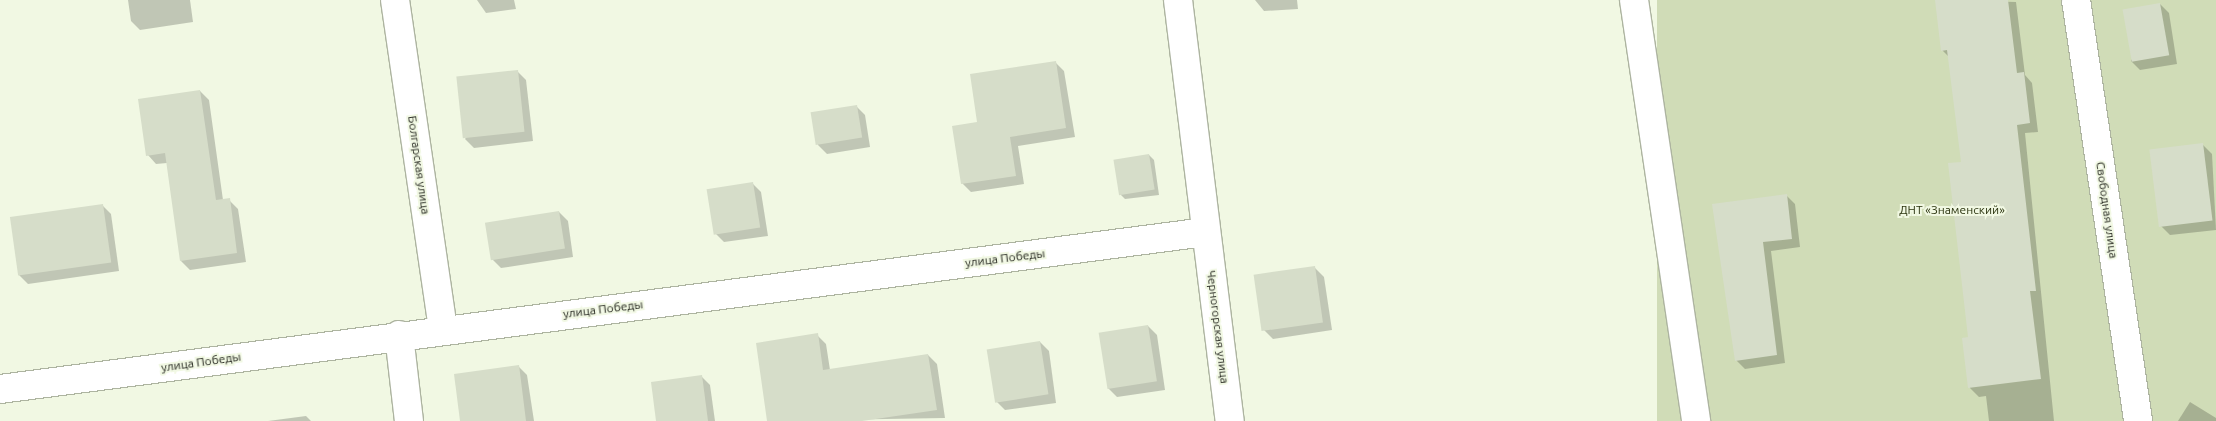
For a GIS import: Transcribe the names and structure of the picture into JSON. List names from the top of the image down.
{
  "streets": {
    "street": [
      "Болгарская улица",
      "Свободная улица",
      "улица Победы",
      "Черногорская улица"
    ]
  },
  "crossings": [
    ["Болгарская улица", "улица Победы"],
    ["улица Победы", "Черногорская улица"]
  ],
  "parks": ["ДНТ «Знаменский»"]
}
